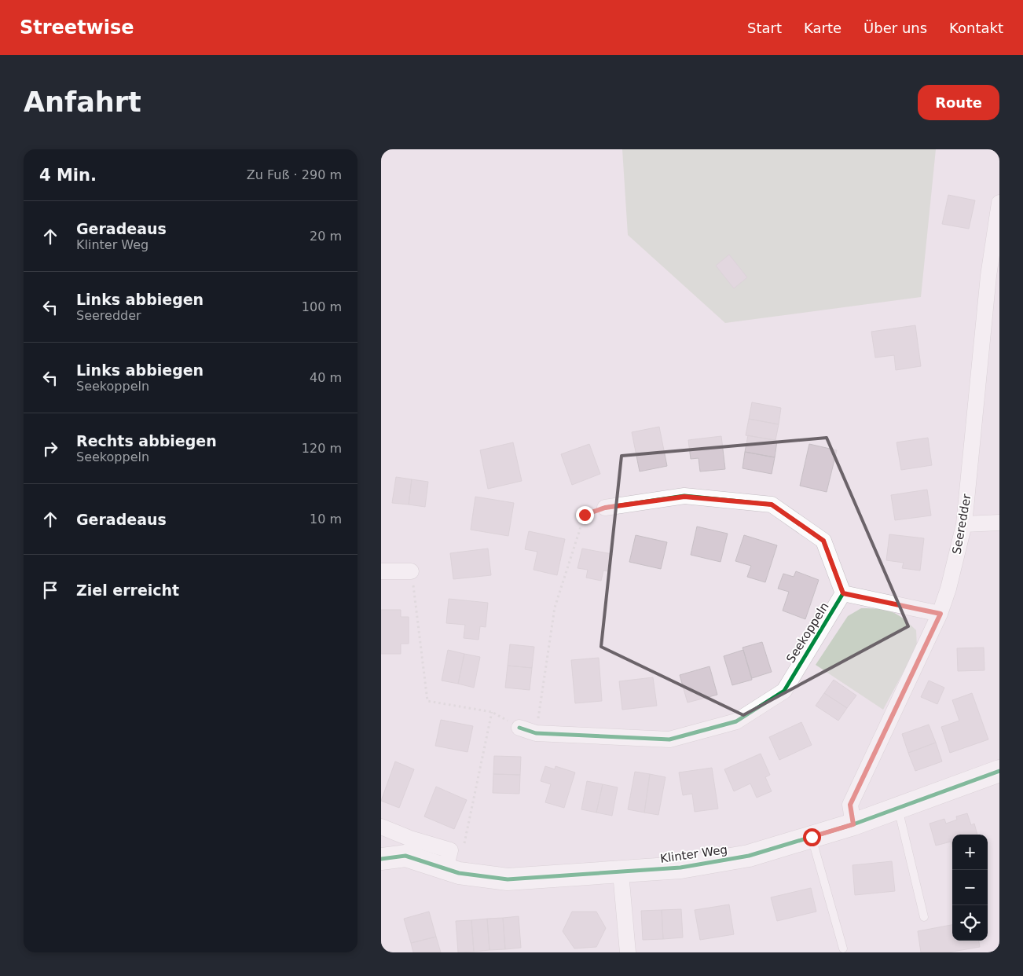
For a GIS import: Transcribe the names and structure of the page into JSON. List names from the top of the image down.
{
  "streets": {
    "street": ["Seeredder", "Seekoppeln", "Klinter Weg"]
  },
  "crossings": [
    ["Seeredder", "Klinter Weg"]
  ],
  "page": {
    "header": "Streetwise",
    "nav": [
      "Start",
      "Karte",
      "Über uns",
      "Kontakt"
    ],
    "buttons": "Route",
    "title": "Anfahrt",
    "heading": ["4 Min.", "Zu Fuß · 290 m"],
    "list": [
      ["Geradeaus", "Klinter Weg", "20 m"],
      ["Links abbiegen", "Seeredder", "100 m"],
      ["Links abbiegen", "Seekoppeln", "40 m"],
      ["Rechts abbiegen", "Seekoppeln", "120 m"],
      ["Geradeaus", "10 m"],
      "Ziel erreicht"
    ],
    "map_buttons": ["+", "−"]
  }
}
